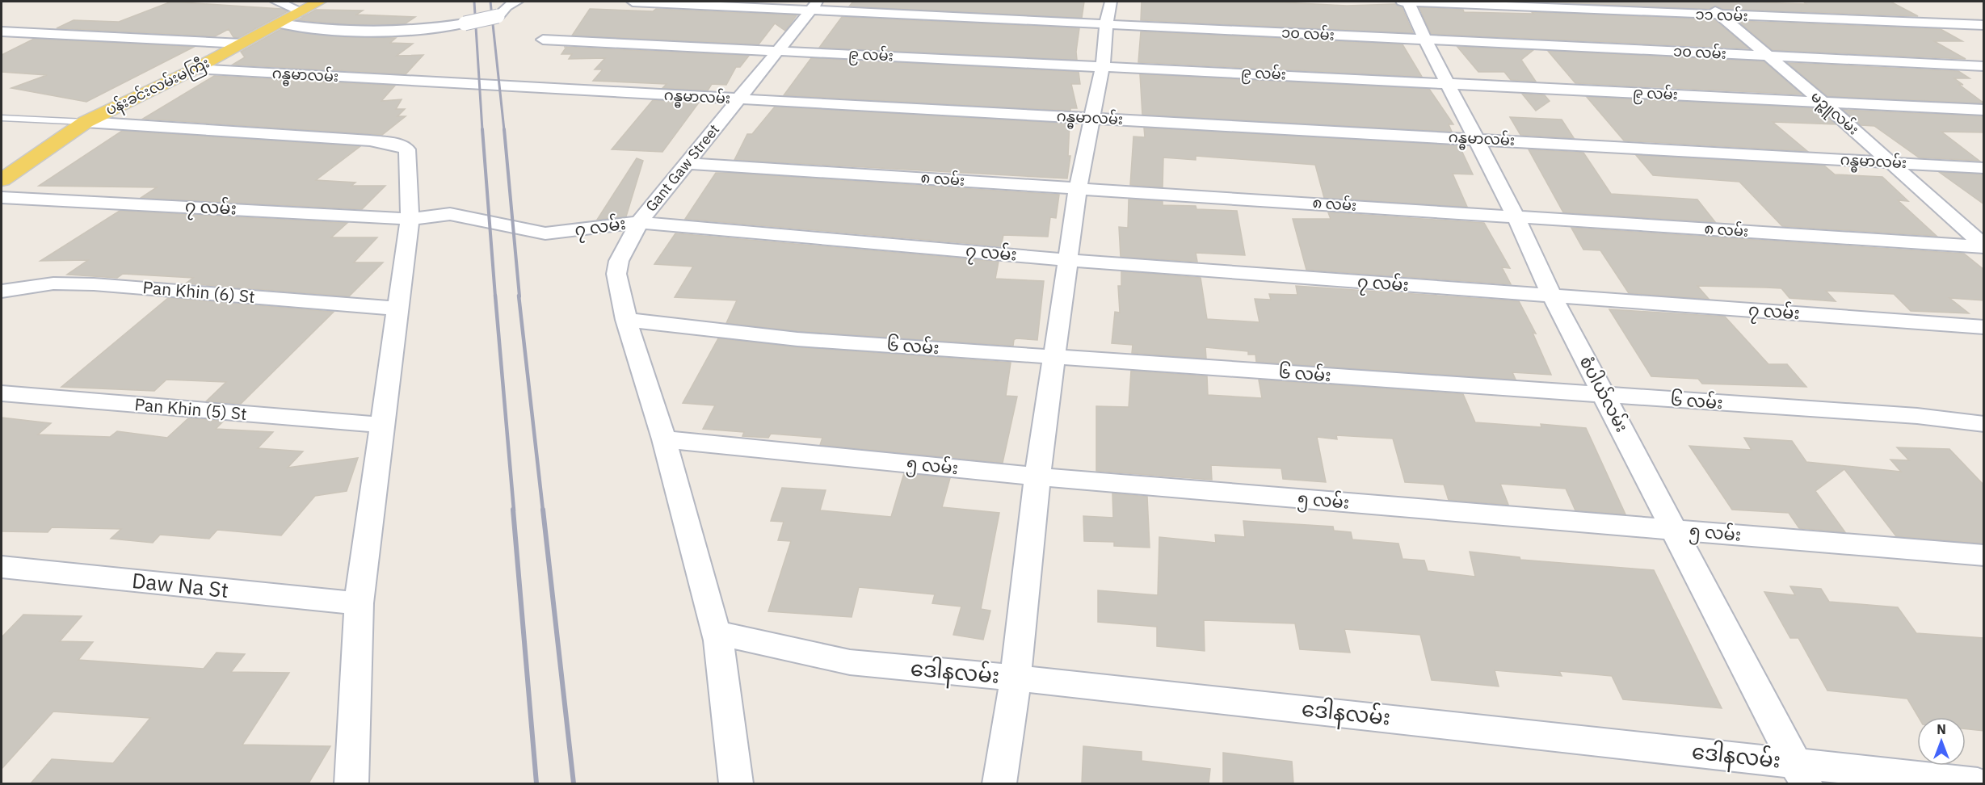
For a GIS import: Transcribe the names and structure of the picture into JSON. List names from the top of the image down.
{
  "streets": {
    "main road": ["ပန်းခင်းလမ်းမကြီး"],
    "street": [
      "၁၁ လမ်း",
      "၁၀ လမ်း",
      "၉ လမ်း",
      "ဂန္ဓမာလမ်း",
      "မဉ္ဇူလမ်း",
      "Gant Gaw Street",
      "၈ လမ်း",
      "၇ လမ်း",
      "Pan Khin (6) St",
      "၆ လမ်း",
      "စံပါယ်လမ်း",
      "Pan Khin (5) St",
      "၅ လမ်း",
      "Daw Na St",
      "ဒေါနလမ်း"
    ]
  },
  "crossings": [
    ["၁၁ လမ်း", "မဉ္ဇူလမ်း"],
    ["၁၁ လမ်း", "စံပါယ်လမ်း"],
    ["၁၀ လမ်း", "မဉ္ဇူလမ်း"],
    ["၁၀ လမ်း", "Gant Gaw Street"],
    ["၁၀ လမ်း", "စံပါယ်လမ်း"],
    ["၉ လမ်း", "မဉ္ဇူလမ်း"],
    ["၉ လမ်း", "Gant Gaw Street"],
    ["၉ လမ်း", "စံပါယ်လမ်း"],
    ["ဂန္ဓမာလမ်း", "ပန်းခင်းလမ်းမကြီး"],
    ["ဂန္ဓမာလမ်း", "မဉ္ဇူလမ်း"],
    ["ဂန္ဓမာလမ်း", "Gant Gaw Street"],
    ["ဂန္ဓမာလမ်း", "စံပါယ်လမ်း"],
    ["မဉ္ဇူလမ်း", "၈ လမ်း"],
    ["Gant Gaw Street", "၈ လမ်း"],
    ["Gant Gaw Street", "၇ လမ်း"],
    ["Gant Gaw Street", "၆ လမ်း"],
    ["Gant Gaw Street", "၅ လမ်း"],
    ["Gant Gaw Street", "ဒေါနလမ်း"],
    ["၈ လမ်း", "စံပါယ်လမ်း"],
    ["၇ လမ်း", "စံပါယ်လမ်း"],
    ["၆ လမ်း", "စံပါယ်လမ်း"],
    ["စံပါယ်လမ်း", "၅ လမ်း"],
    ["စံပါယ်လမ်း", "ဒေါနလမ်း"]
  ],
  "north": "top"
}
